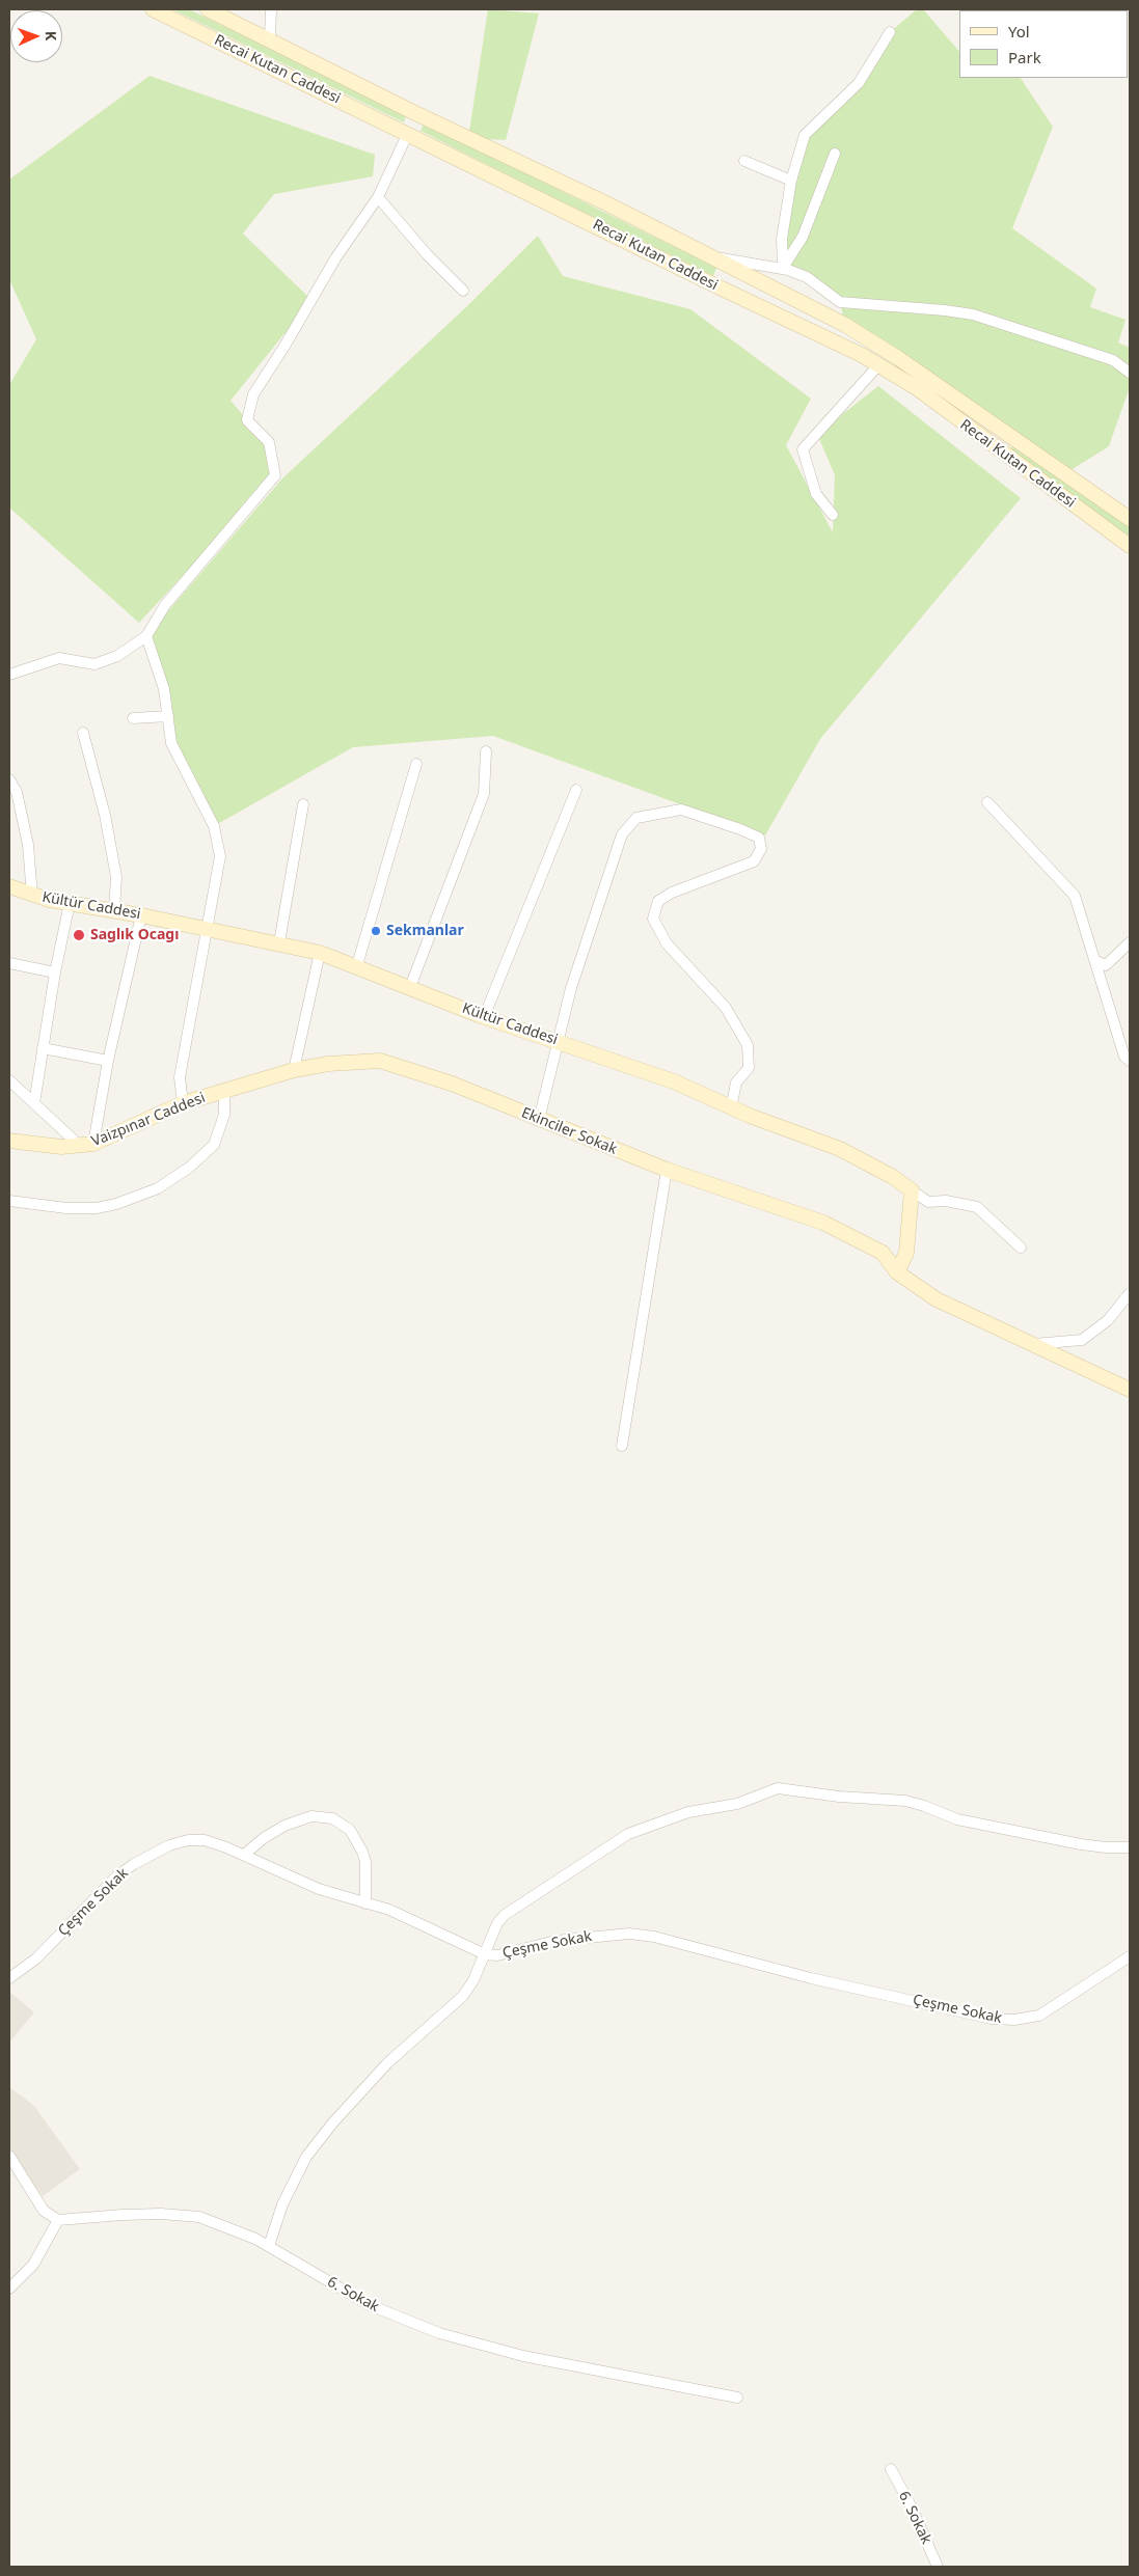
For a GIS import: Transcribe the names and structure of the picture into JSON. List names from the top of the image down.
{
  "streets": {
    "street": [
      "Recai Kutan Caddesi",
      "Kültür Caddesi",
      "Vaizpınar Caddesi",
      "Ekinciler Sokak",
      "Çeşme Sokak",
      "6. Sokak"
    ]
  },
  "crossings": [
    ["Vaizpınar Caddesi", "Ekinciler Sokak"]
  ],
  "places": ["Sekmanlar", "Saglık Ocagı"],
  "legend": ["Yol", "Park"],
  "north": "right"
}
